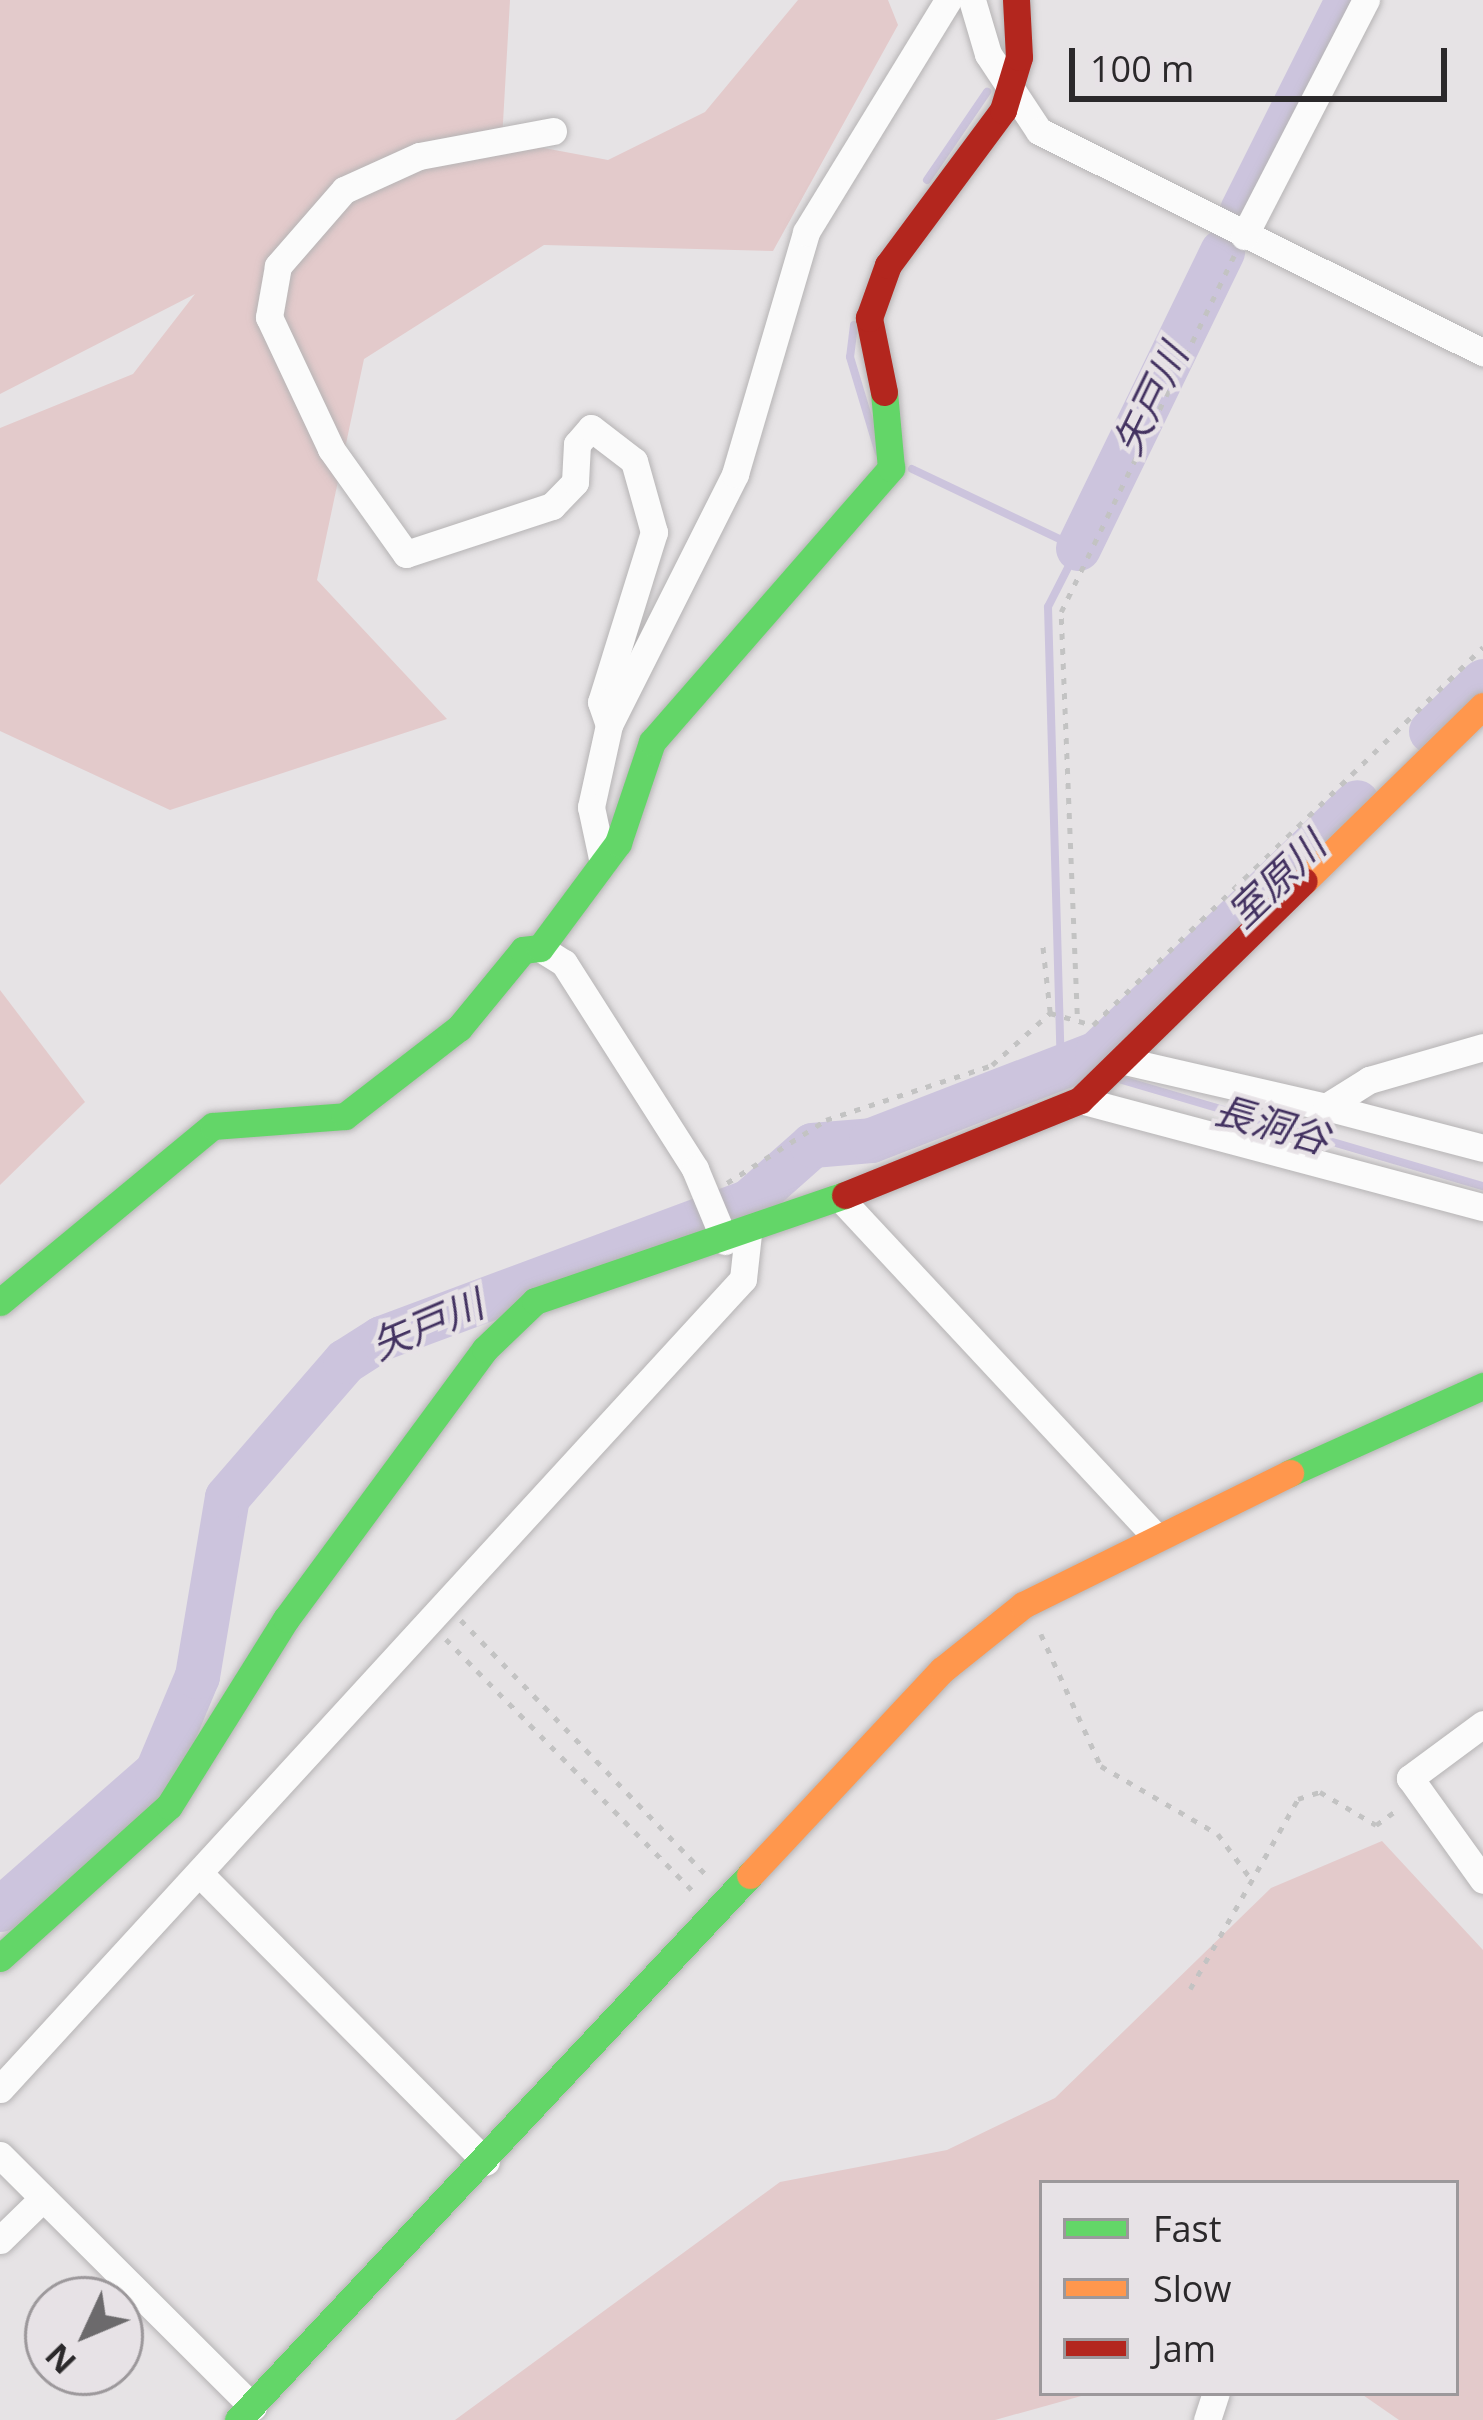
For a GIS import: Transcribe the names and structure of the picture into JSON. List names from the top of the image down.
{
  "water": ["矢戸川", "室原川", "長洞谷"],
  "legend": ["Fast", "Slow", "Jam"],
  "scale_bar": "100 m",
  "north": "bottom left"
}
